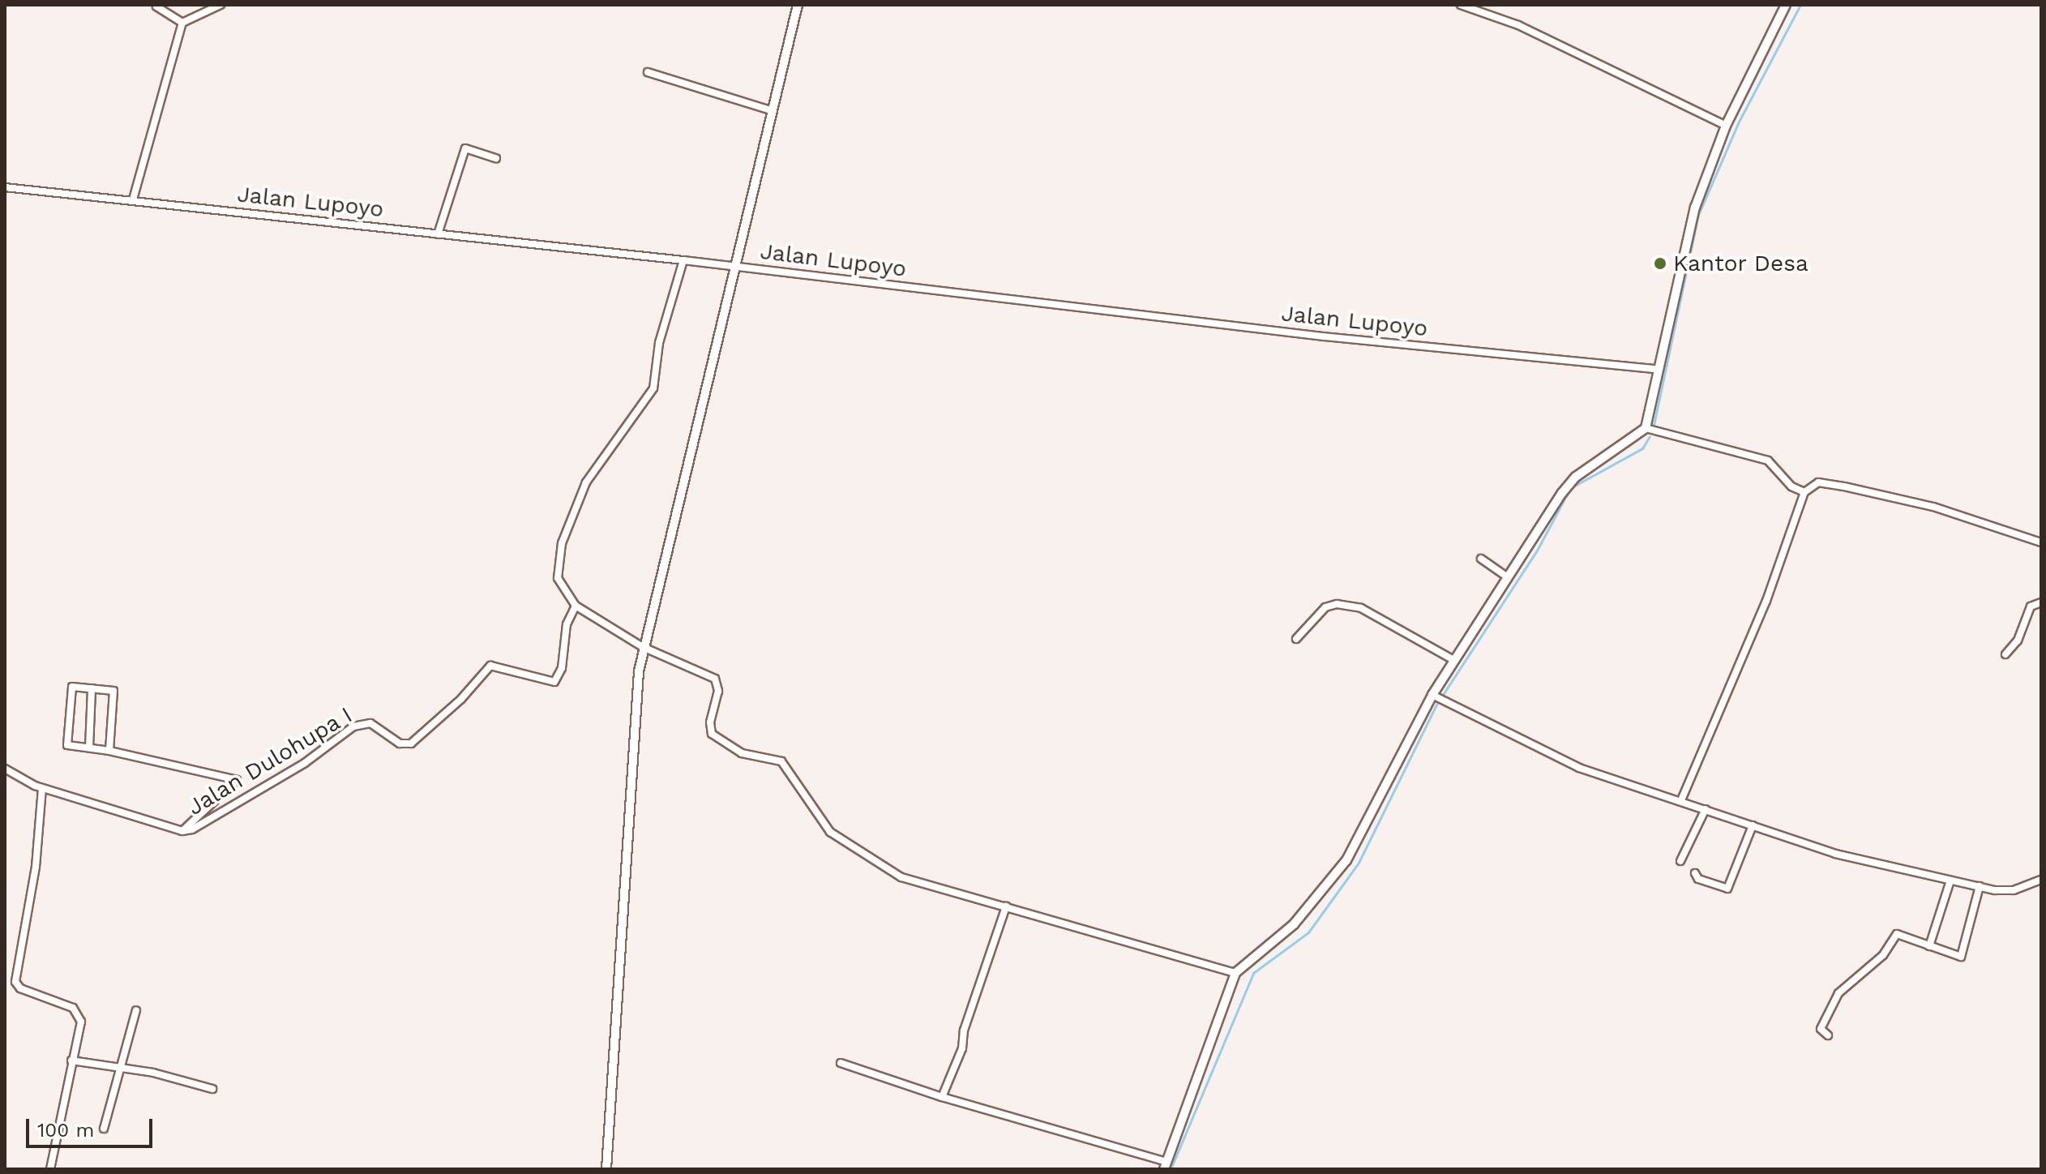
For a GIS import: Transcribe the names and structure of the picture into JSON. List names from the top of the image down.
{
  "streets": {
    "street": ["Jalan Lupoyo", "Jalan Dulohupa I"]
  },
  "places": ["Kantor Desa"],
  "scale_bar": "100 m"
}
